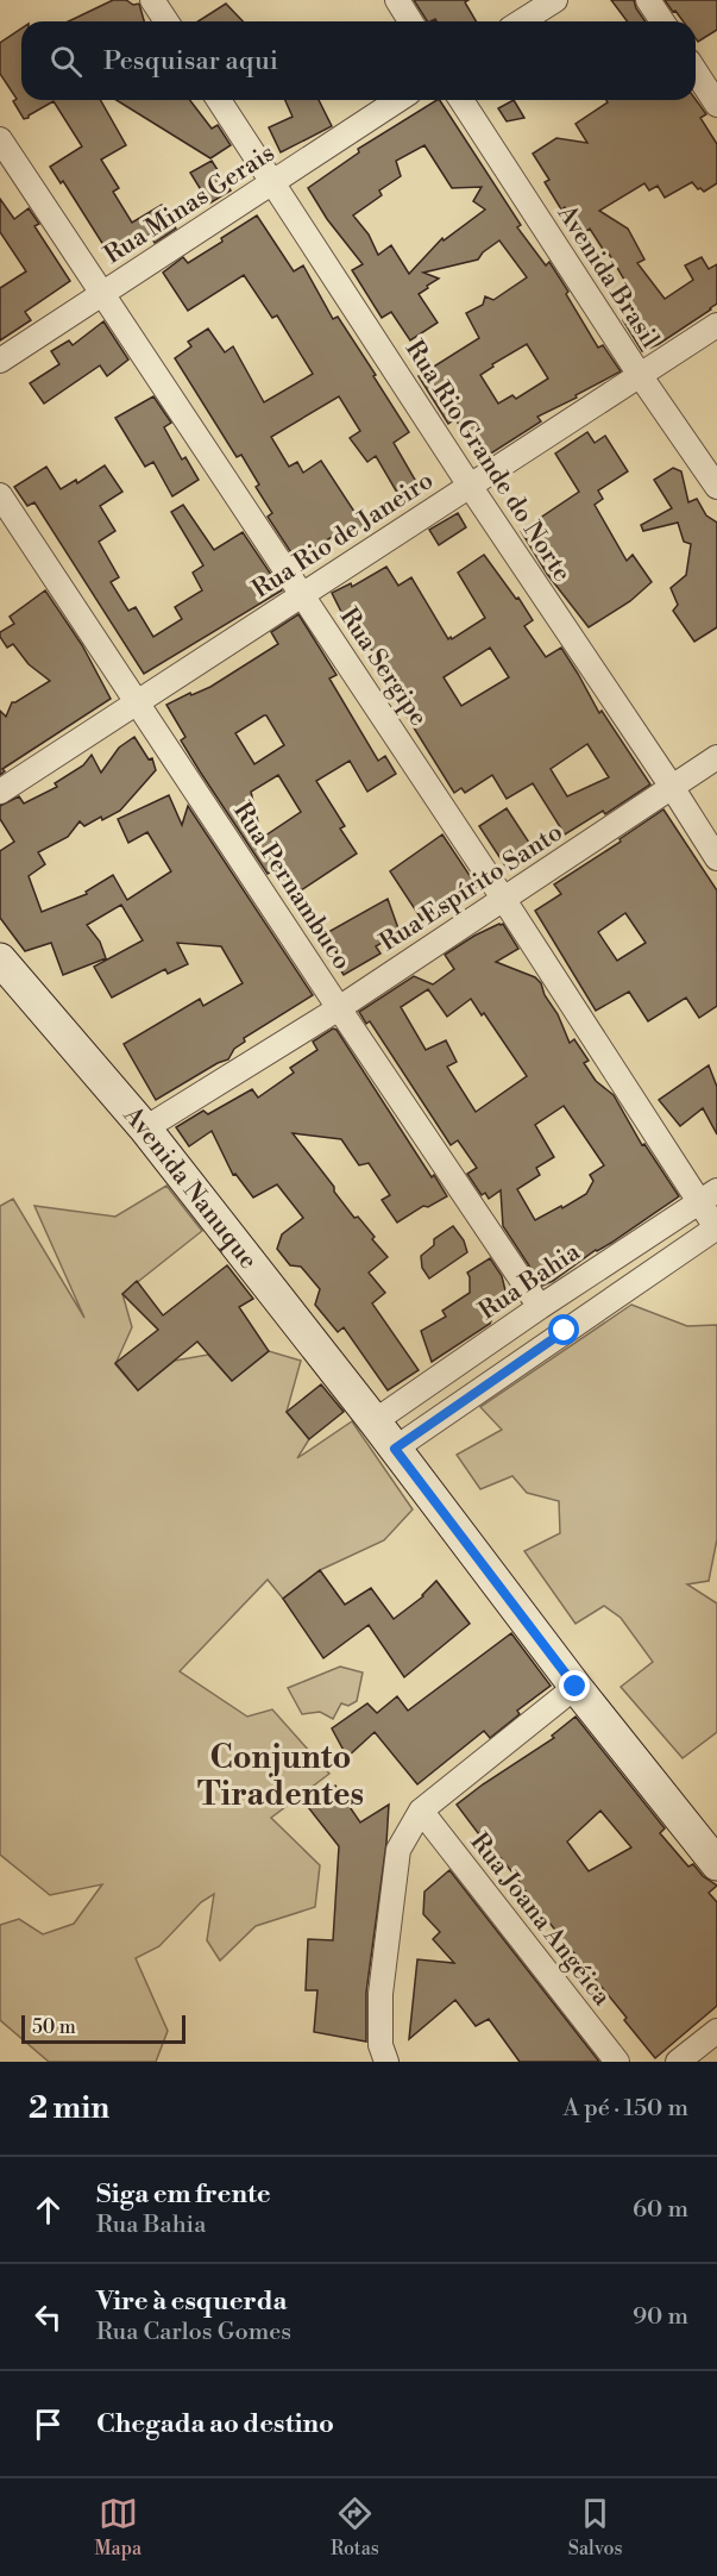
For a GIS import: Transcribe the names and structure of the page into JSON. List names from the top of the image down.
{
  "streets": {
    "main road": ["Avenida Nanuque"],
    "street": [
      "Rua Minas Gerais",
      "Avenida Brasil",
      "Rua Rio Grande do Norte",
      "Rua Rio de Janeiro",
      "Rua Sergipe",
      "Rua Pernambuco",
      "Rua Espírito Santo",
      "Rua Bahia",
      "Rua Joana Angéica"
    ]
  },
  "crossings": [
    ["Rua Minas Gerais", "Rua Rio Grande do Norte"],
    ["Rua Minas Gerais", "Rua Sergipe"],
    ["Avenida Brasil", "Rua Rio de Janeiro"],
    ["Rua Rio Grande do Norte", "Rua Rio de Janeiro"],
    ["Rua Rio Grande do Norte", "Rua Espírito Santo"],
    ["Rua Rio de Janeiro", "Rua Sergipe"],
    ["Rua Rio de Janeiro", "Rua Pernambuco"],
    ["Rua Sergipe", "Rua Espírito Santo"],
    ["Rua Sergipe", "Rua Bahia"],
    ["Rua Pernambuco", "Rua Espírito Santo"],
    ["Rua Pernambuco", "Rua Bahia"],
    ["Rua Espírito Santo", "Avenida Nanuque"],
    ["Avenida Nanuque", "Rua Bahia"]
  ],
  "districts": ["Conjunto Tiradentes"],
  "scale_bar": "50 m",
  "page": {
    "search": "Pesquisar aqui",
    "scale": "50 m",
    "heading": ["2 min", "A pé · 150 m"],
    "list": [
      ["Siga em frente", "Rua Bahia", "60 m"],
      ["Vire à esquerda", "Rua Carlos Gomes", "90 m"],
      "Chegada ao destino"
    ],
    "nav": ["Mapa", "Rotas", "Salvos"]
  }
}
